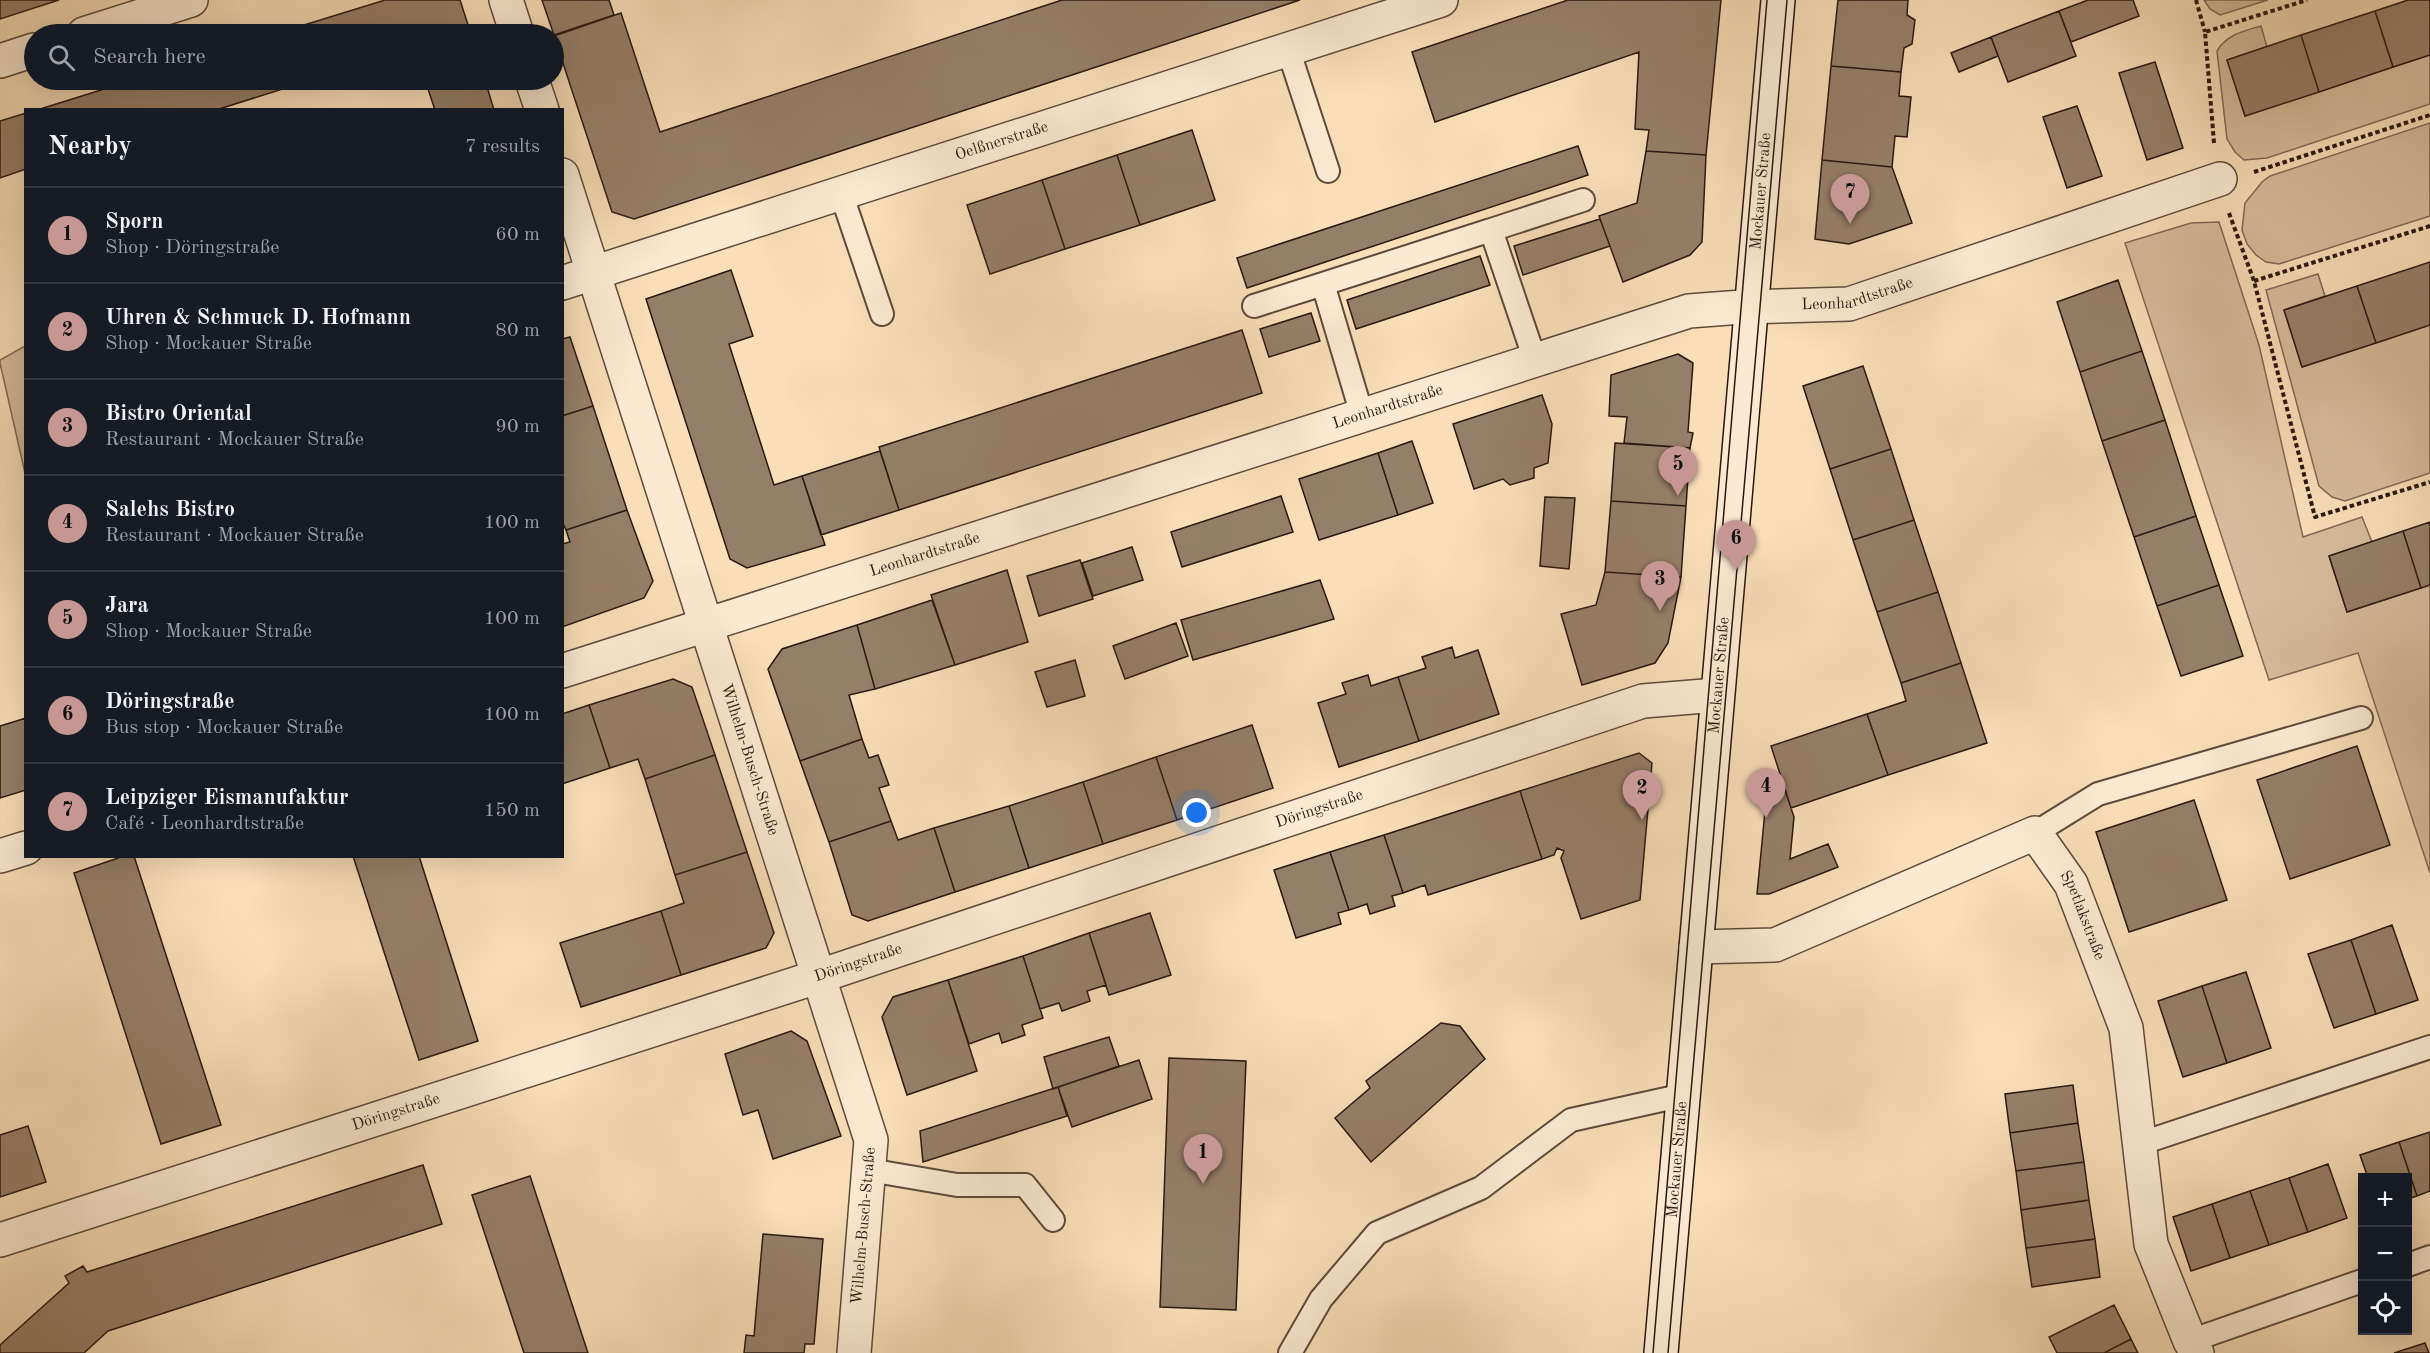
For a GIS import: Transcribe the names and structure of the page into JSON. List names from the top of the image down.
{
  "streets": {
    "street": [
      "Oelßnerstraße",
      "Mockauer Straße",
      "Leonhardtstraße",
      "Wilhelm-Busch-Straße",
      "Döringstraße",
      "Spetlakstraße"
    ]
  },
  "crossings": [
    ["Oelßnerstraße", "Wilhelm-Busch-Straße"],
    ["Mockauer Straße", "Leonhardtstraße"],
    ["Mockauer Straße", "Döringstraße"],
    ["Leonhardtstraße", "Wilhelm-Busch-Straße"],
    ["Wilhelm-Busch-Straße", "Döringstraße"]
  ],
  "page": {
    "search": "Search here",
    "heading": ["Nearby", "7 results"],
    "pins": [
      "7",
      "5",
      "6",
      "3",
      "4",
      "2",
      "1"
    ],
    "list": [
      {
        "mark": "1",
        "name": "Sporn",
        "note": "Shop · Döringstraße",
        "value": "60 m"
      },
      {
        "mark": "2",
        "name": "Uhren & Schmuck D. Hofmann",
        "note": "Shop · Mockauer Straße",
        "value": "80 m"
      },
      {
        "mark": "3",
        "name": "Bistro Oriental",
        "note": "Restaurant · Mockauer Straße",
        "value": "90 m"
      },
      {
        "mark": "4",
        "name": "Salehs Bistro",
        "note": "Restaurant · Mockauer Straße",
        "value": "100 m"
      },
      {
        "mark": "5",
        "name": "Jara",
        "note": "Shop · Mockauer Straße",
        "value": "100 m"
      },
      {
        "mark": "6",
        "name": "Döringstraße",
        "note": "Bus stop · Mockauer Straße",
        "value": "100 m"
      },
      {
        "mark": "7",
        "name": "Leipziger Eismanufaktur",
        "note": "Café · Leonhardtstraße",
        "value": "150 m"
      }
    ],
    "map_buttons": ["+", "−"]
  }
}
